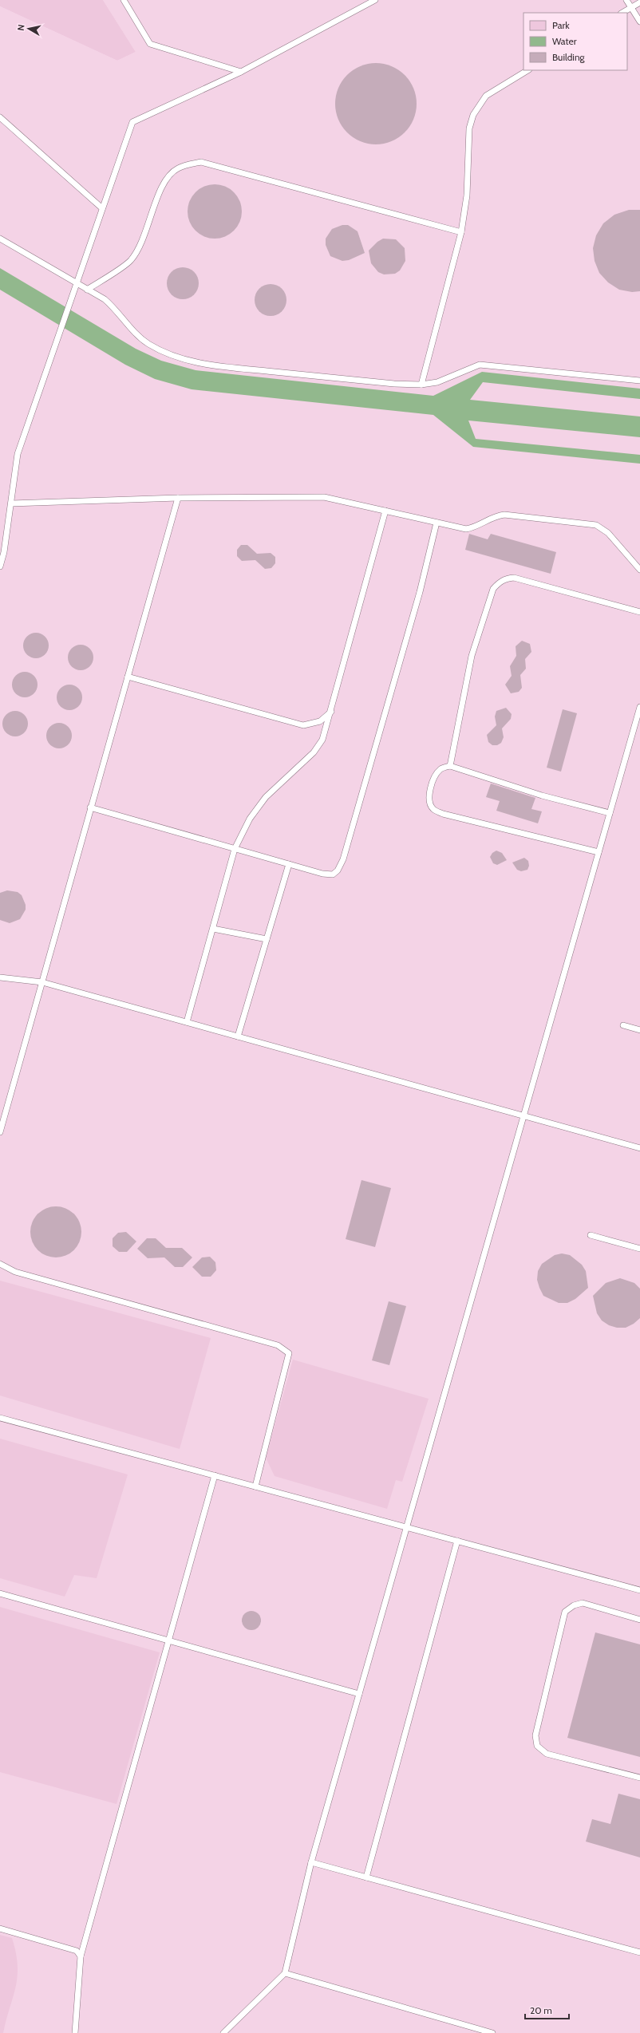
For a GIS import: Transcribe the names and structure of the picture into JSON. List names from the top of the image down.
{
  "legend": ["Park", "Water", "Building"],
  "scale_bar": "20 m",
  "north": "left"
}
